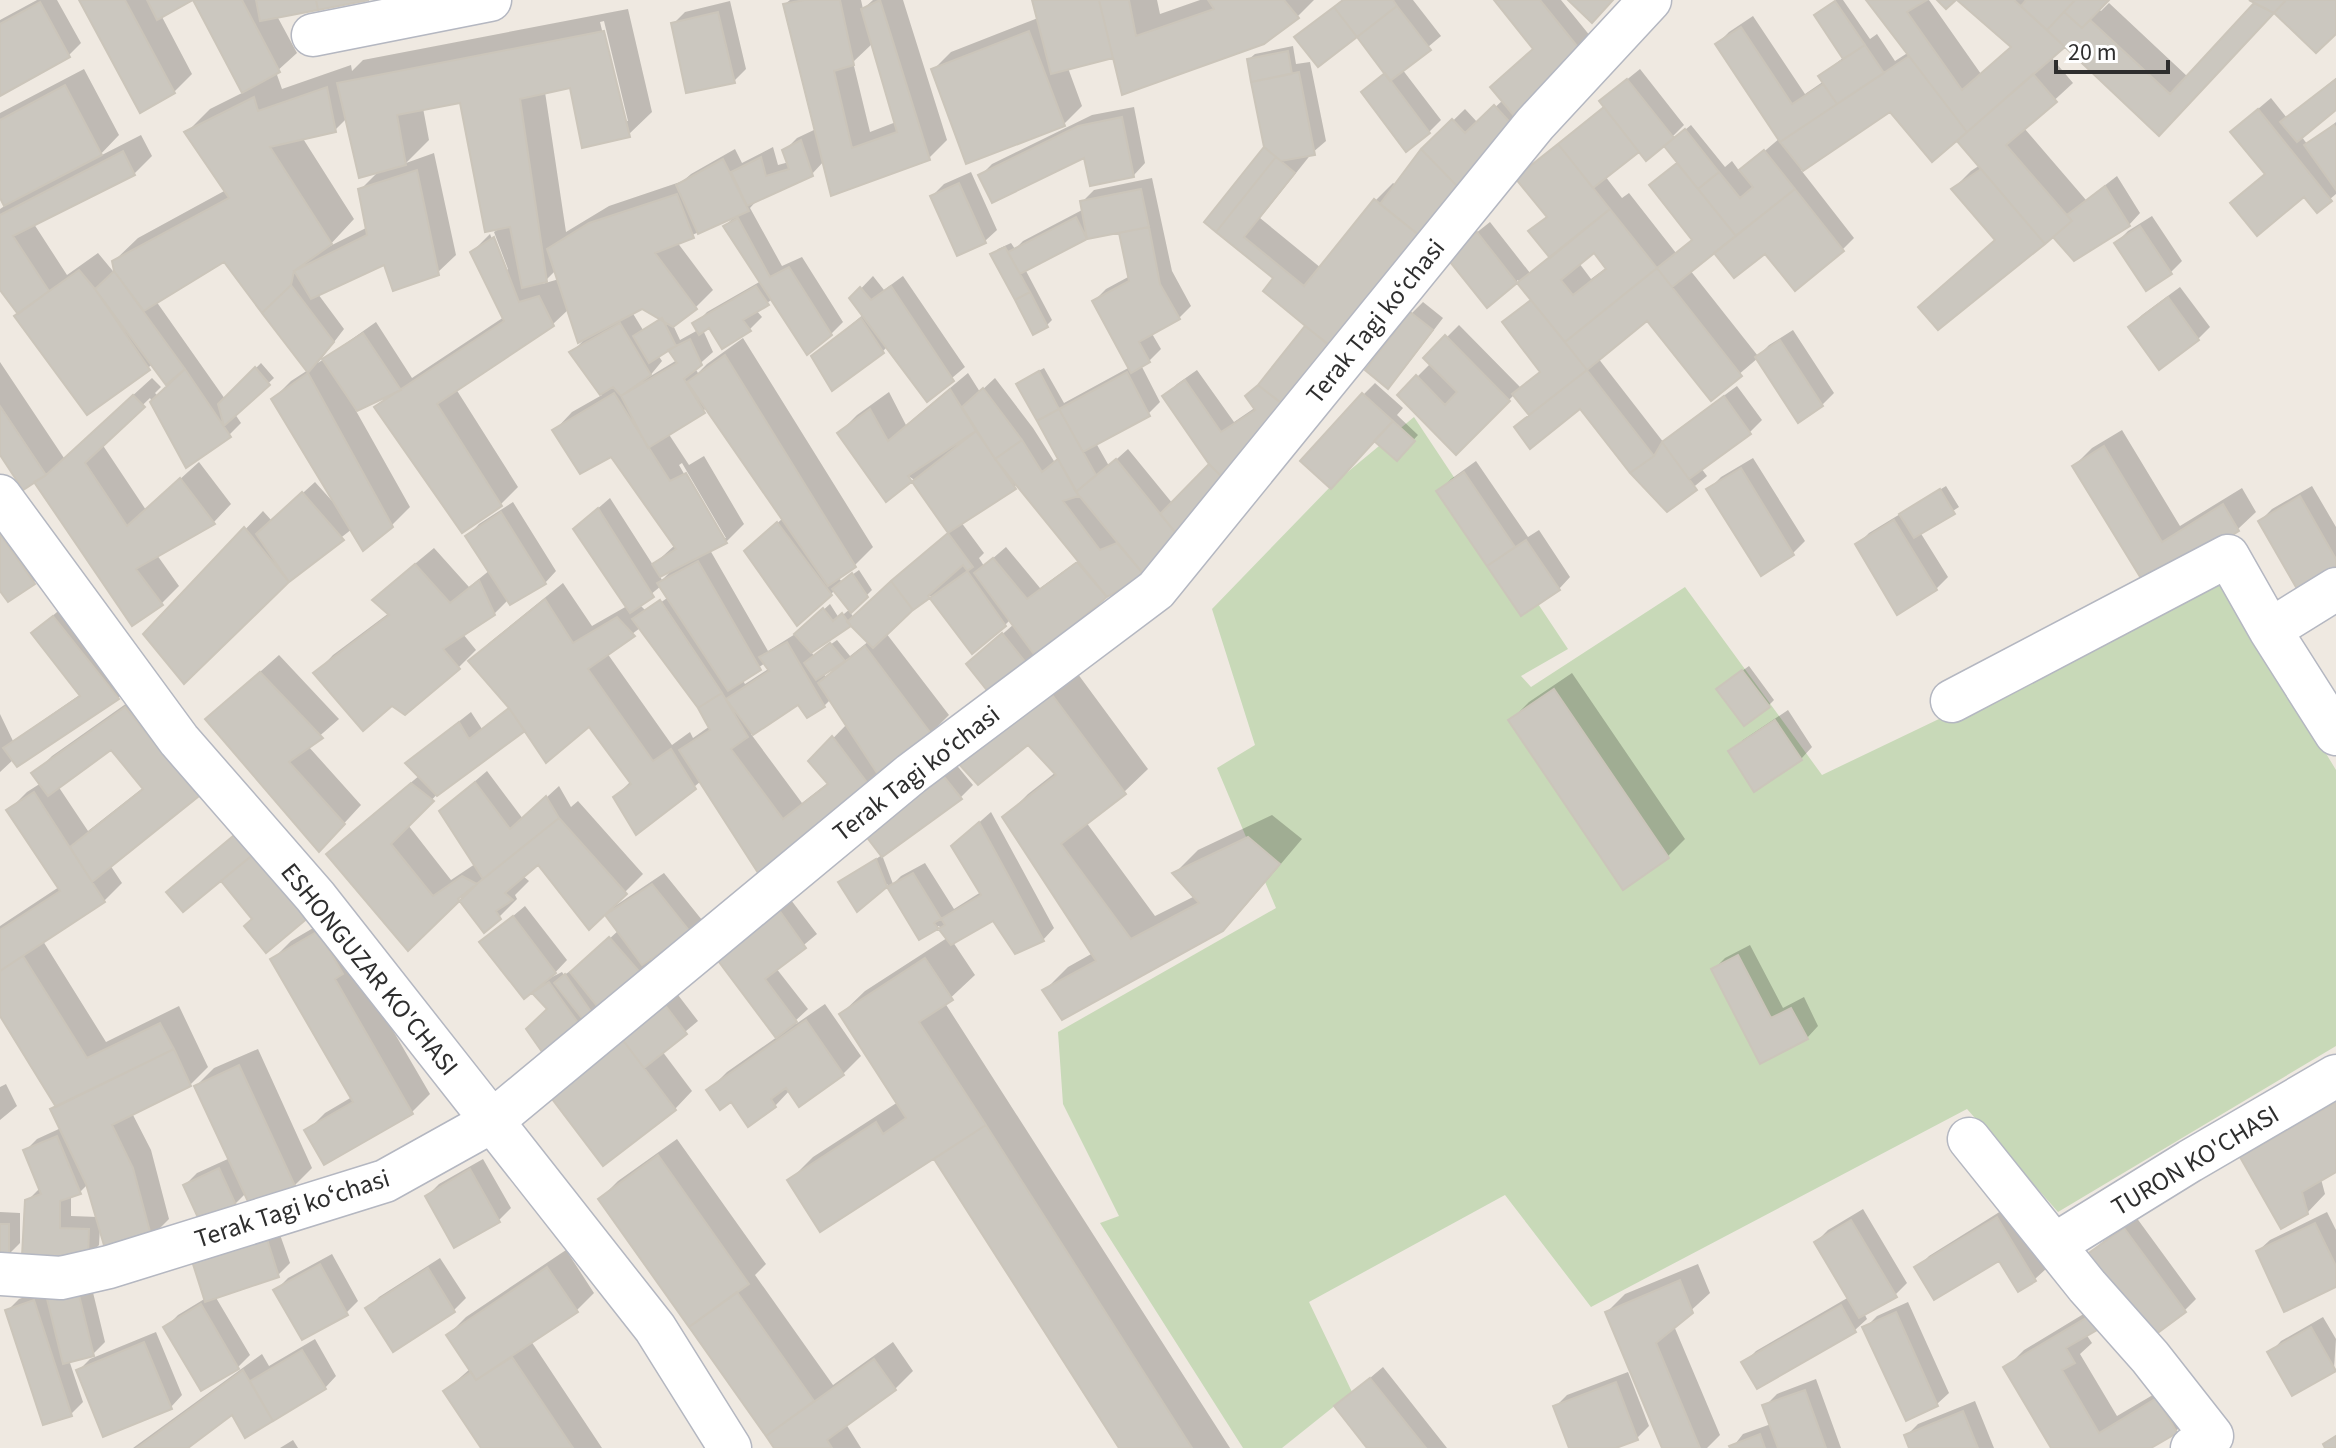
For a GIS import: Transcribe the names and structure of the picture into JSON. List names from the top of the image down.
{
  "streets": {
    "street": ["Terak Tagi koʻchasi", "ESHONGUZAR KO'CHASI", "TURON KO'CHASI"]
  },
  "crossings": [
    ["Terak Tagi koʻchasi", "ESHONGUZAR KO'CHASI"]
  ],
  "scale_bar": "20 m"
}
